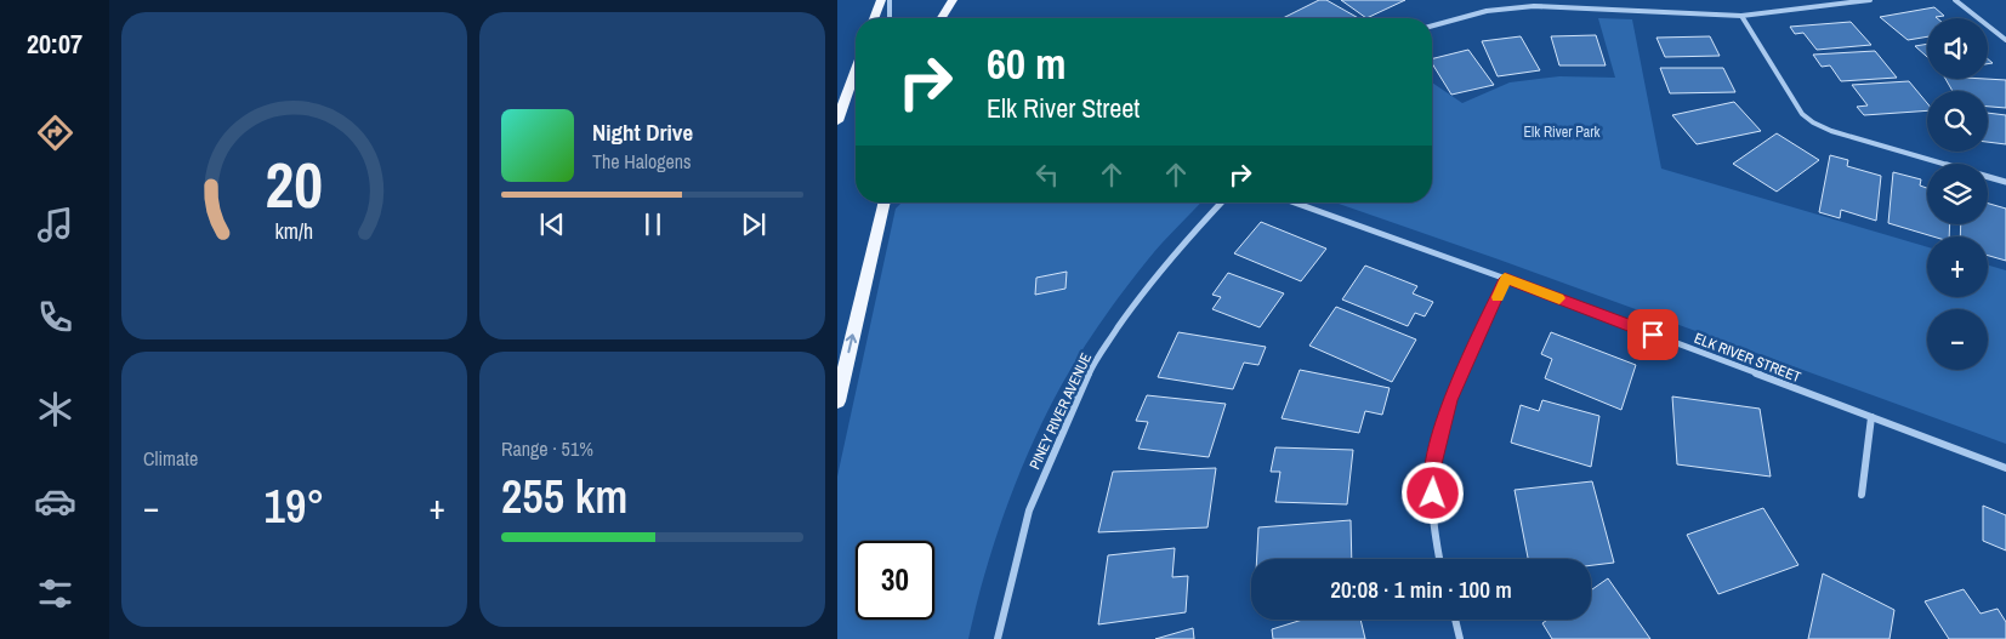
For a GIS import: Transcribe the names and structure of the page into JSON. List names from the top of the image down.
{
  "streets": {
    "street": ["ELK RIVER STREET", "PINEY RIVER AVENUE"]
  },
  "parks": ["Elk River Park"],
  "page": {
    "tabs": "20:07",
    "map_buttons": ["+", "−"],
    "turn": ["60 m", "Elk River Street"],
    "song": ["Night Drive", "The Halogens"],
    "tile": [
      "Climate",
      ["Range · 51%", "255 km"]
    ],
    "heat": ["−", "19°", "+"],
    "limit": "30",
    "trip": "20:08 · 1 min · 100 m",
    "gauge": ["20", "km/h"]
  }
}
